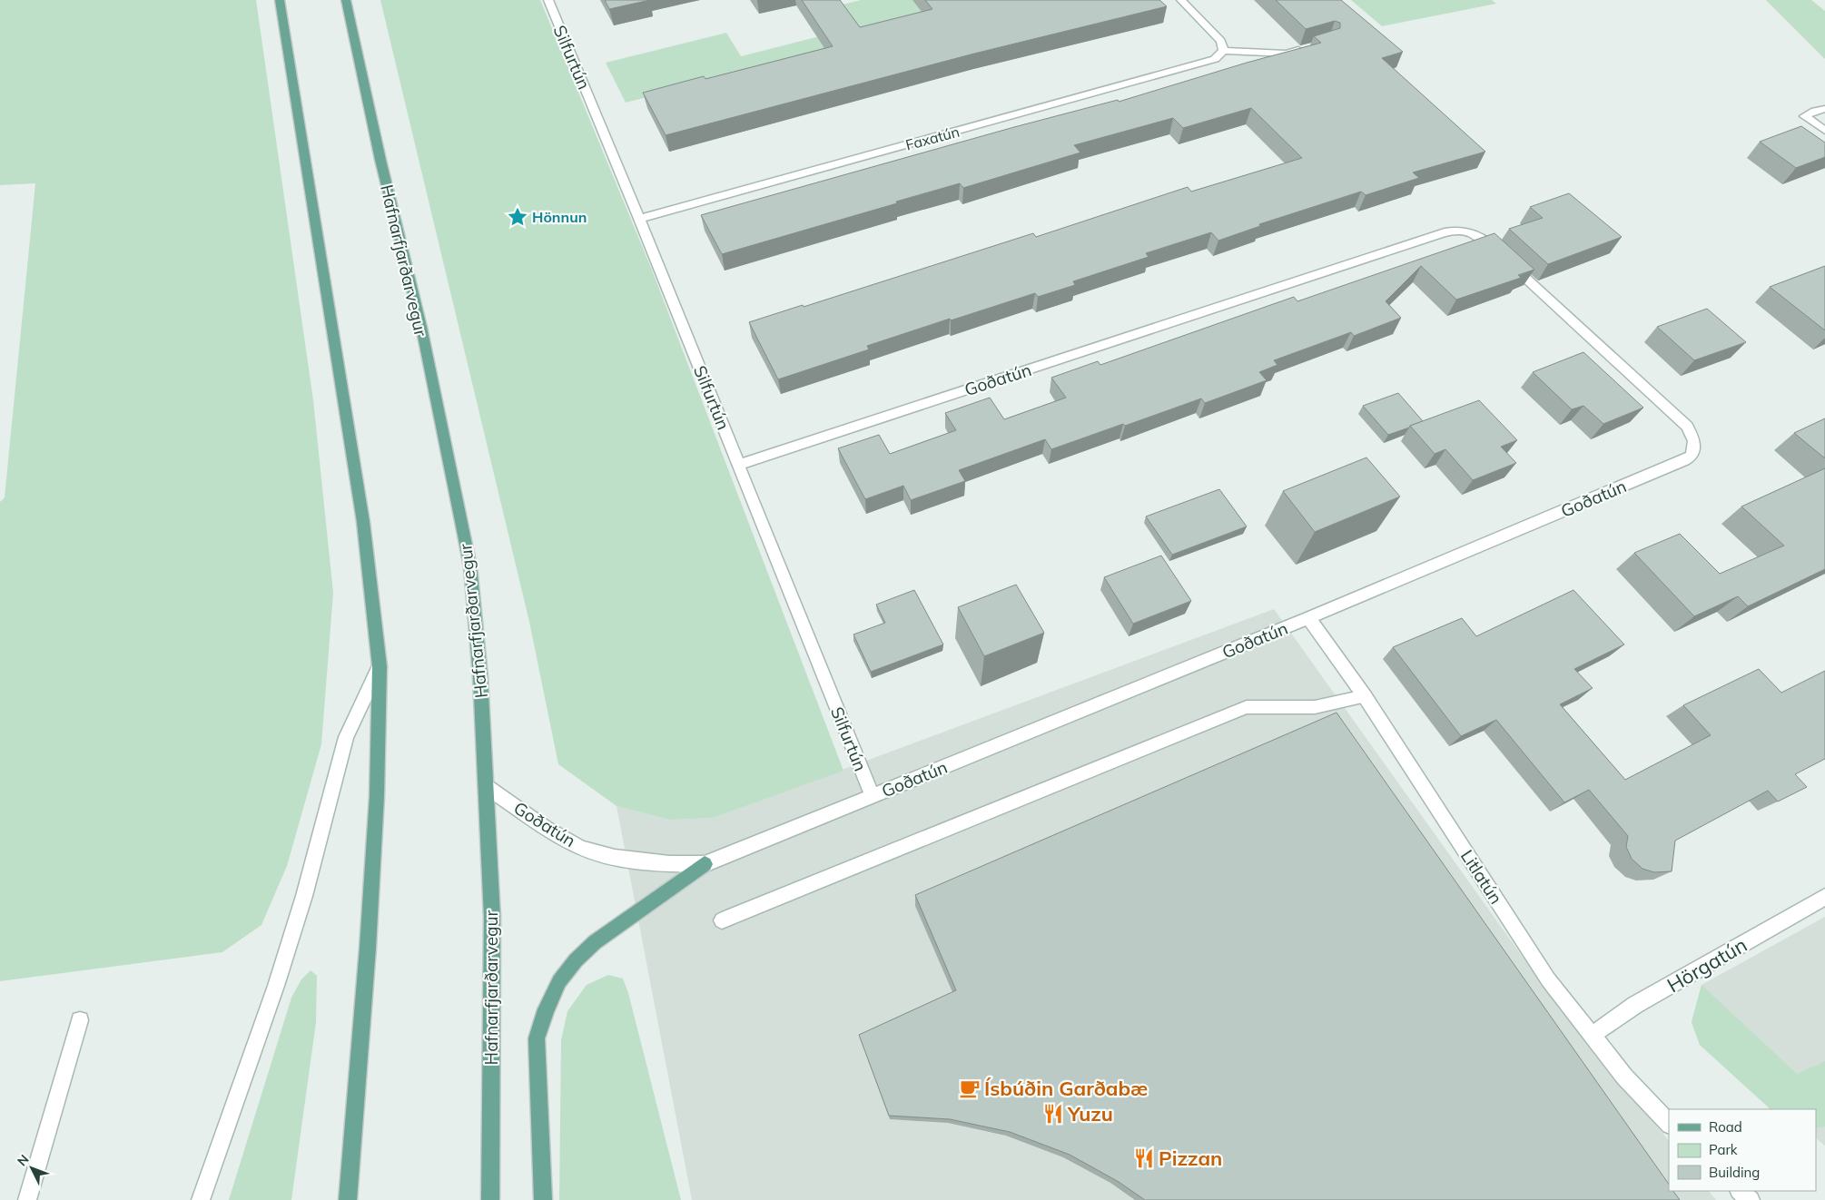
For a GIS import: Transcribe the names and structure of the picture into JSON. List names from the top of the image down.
{
  "streets": {
    "main road": ["Hafnarfjarðarvegur"],
    "street": [
      "Silfurtún",
      "Faxatún",
      "Goðatún",
      "Litlatún",
      "Hörgatún"
    ]
  },
  "crossings": [
    ["Silfurtún", "Faxatún"],
    ["Silfurtún", "Goðatún"],
    ["Hafnarfjarðarvegur", "Goðatún"],
    ["Goðatún", "Litlatún"],
    ["Litlatún", "Hörgatún"]
  ],
  "places": {
    "place": ["Hönnun"],
    "cafe": ["Ísbúðin Garðabæ"],
    "restaurant": ["Yuzu", "Pizzan"]
  },
  "legend": ["Road", "Park", "Building"],
  "north": "top left"
}
